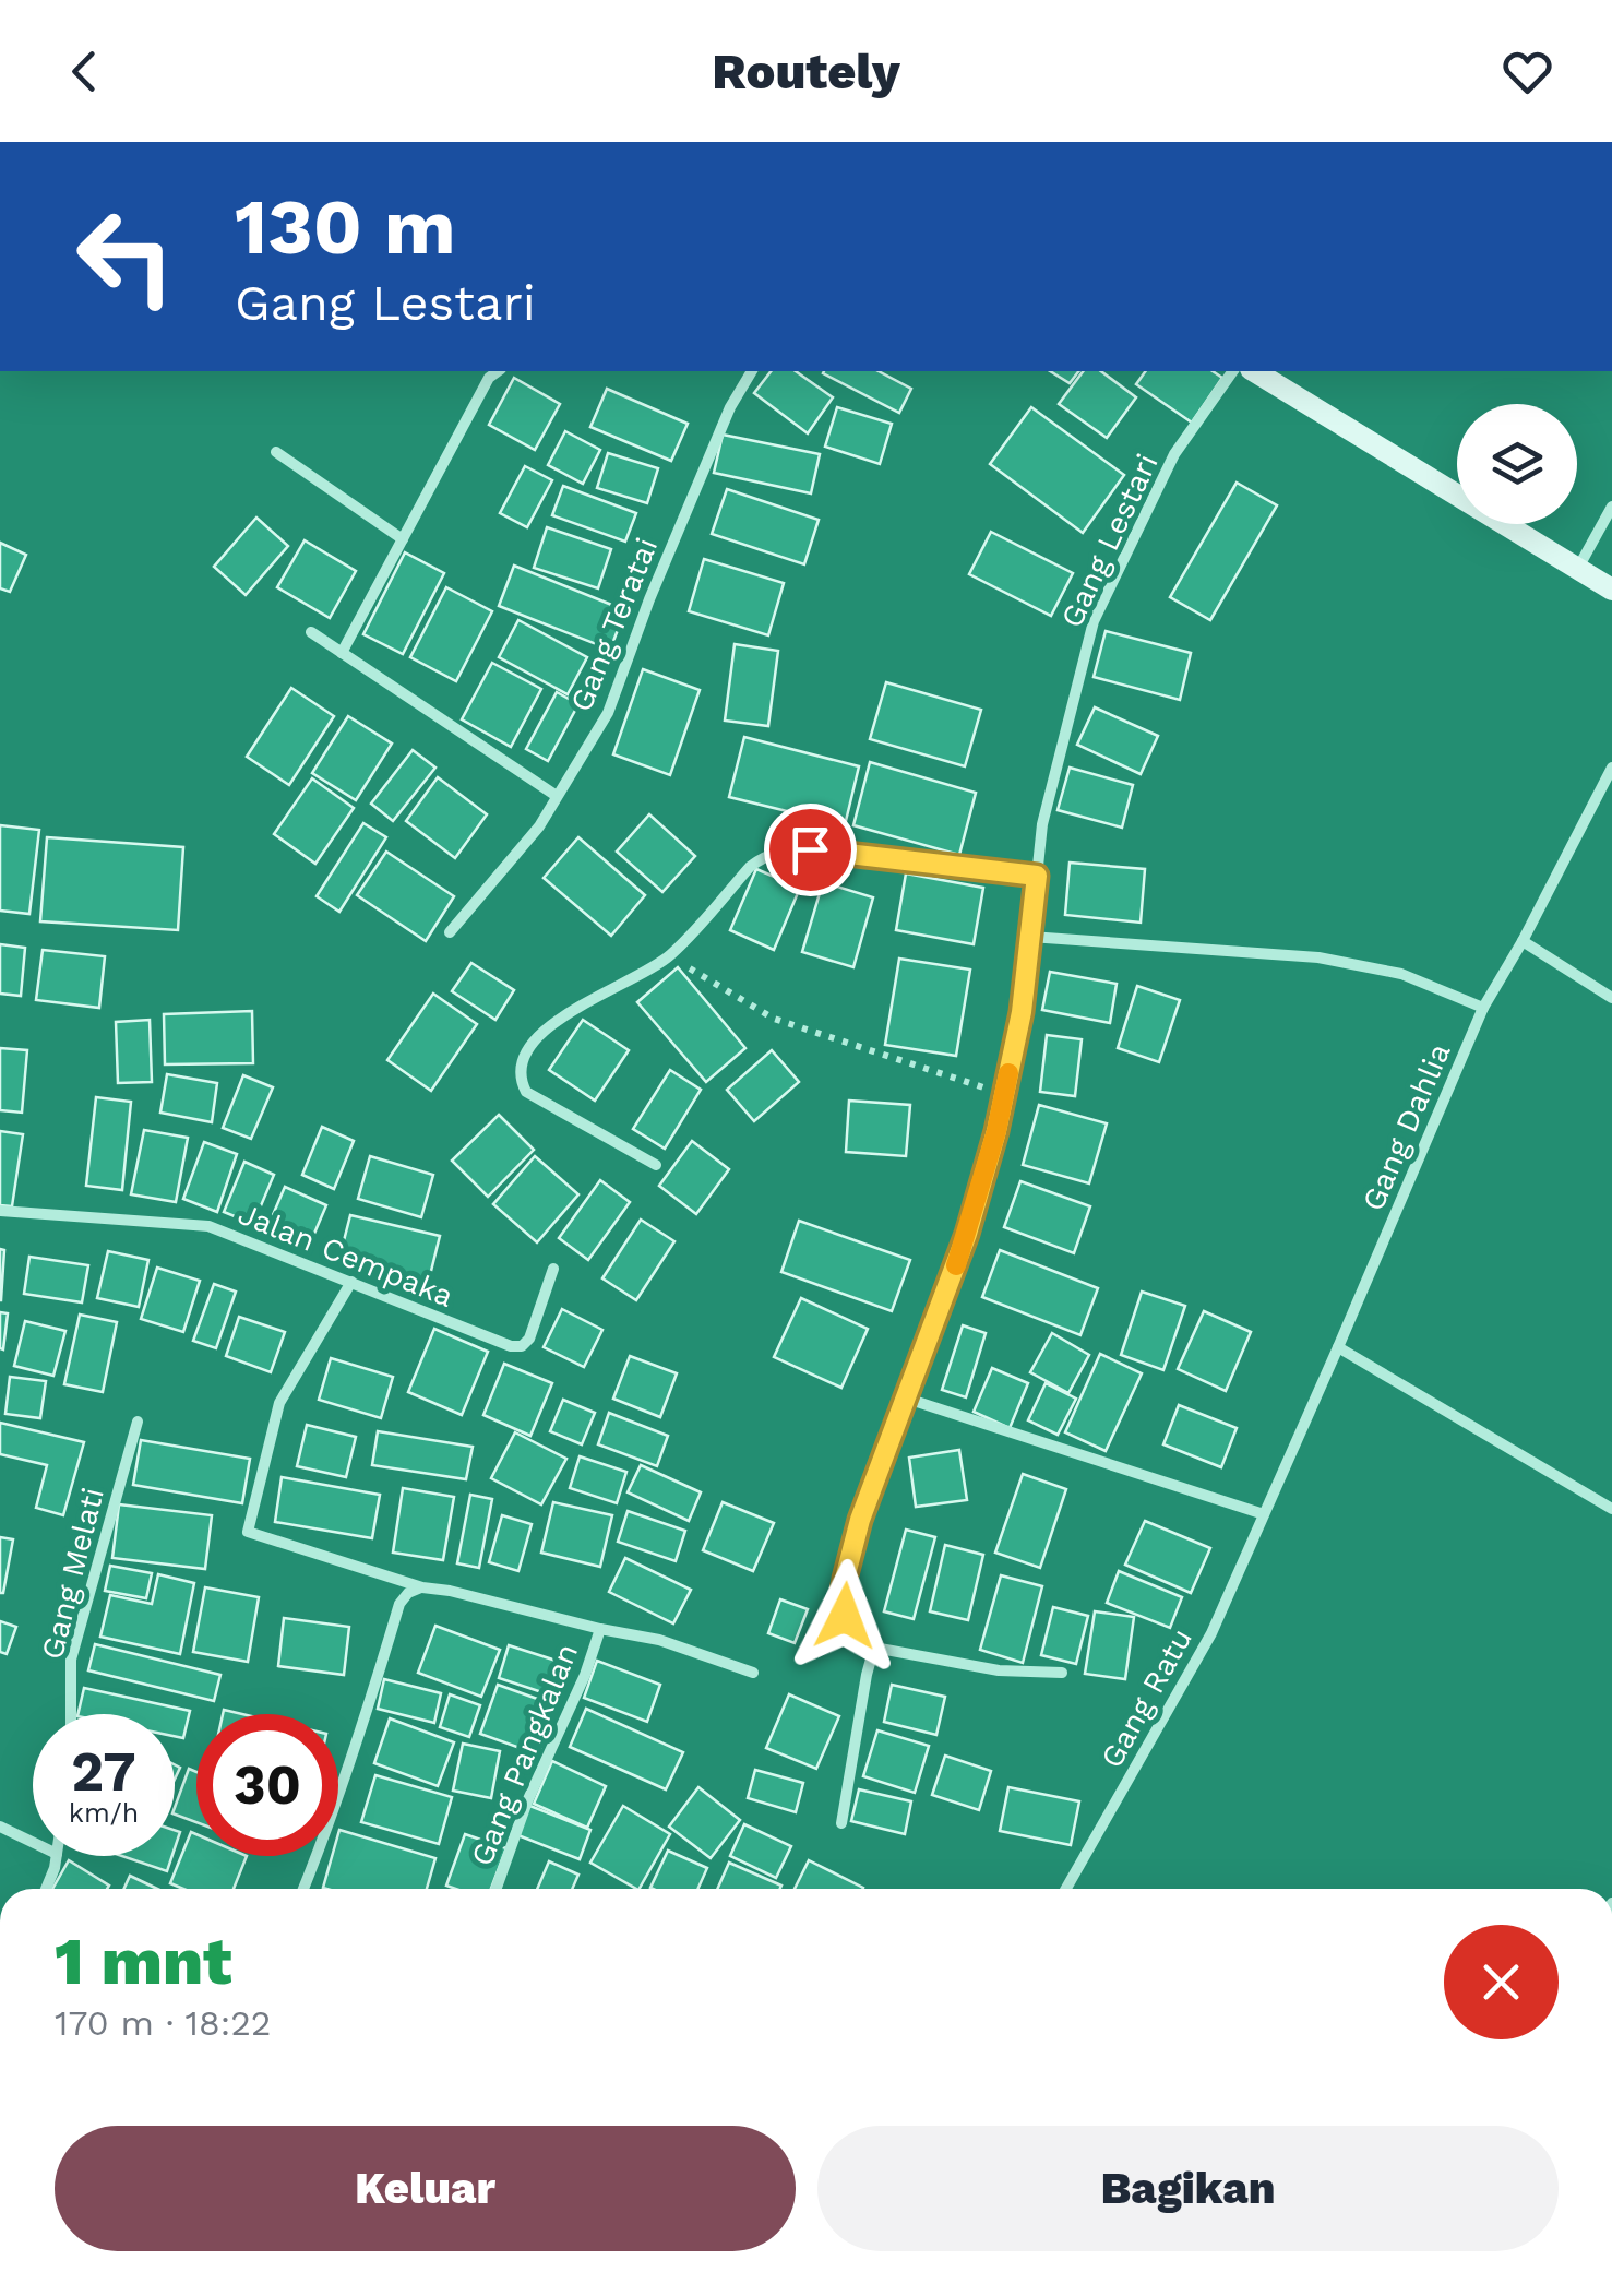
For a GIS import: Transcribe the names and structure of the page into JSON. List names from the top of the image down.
{
  "streets": {
    "street": [
      "Gang Lestari",
      "Gang Teratai",
      "Gang Dahlia",
      "Jalan Cempaka",
      "Gang Melati",
      "Gang Ratu",
      "Gang Pangkalan"
    ]
  },
  "crossings": [
    ["Gang Dahlia", "Gang Ratu"]
  ],
  "page": {
    "header": "Routely",
    "turn": ["130 m", "Gang Lestari"],
    "speed": "27 km/h",
    "limit": "30",
    "heading": ["1 mnt", "170 m · 18:22"],
    "buttons": ["Keluar", "Bagikan"]
  }
}
